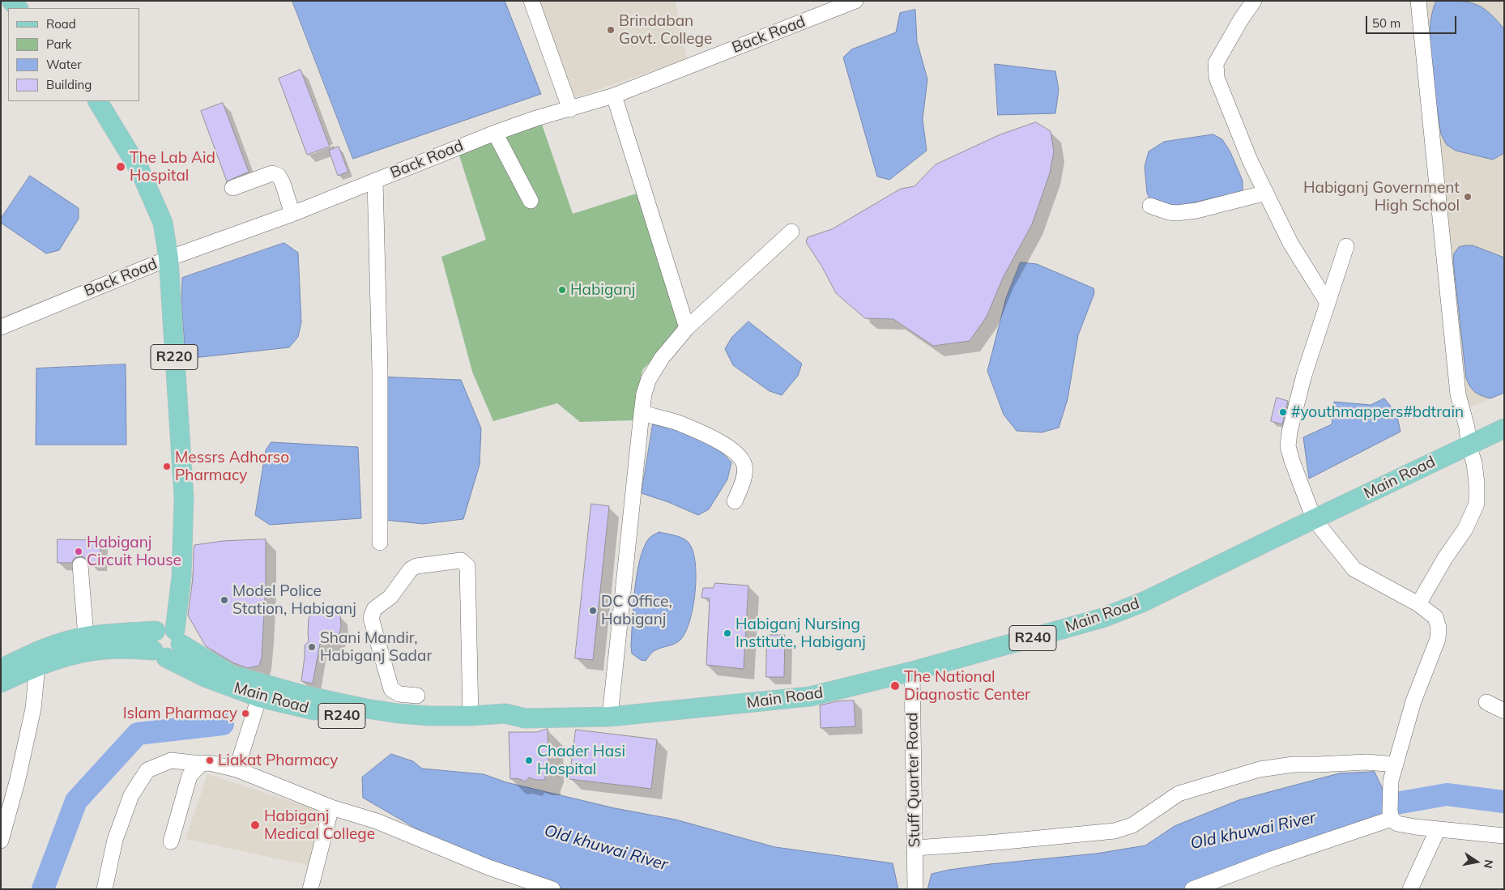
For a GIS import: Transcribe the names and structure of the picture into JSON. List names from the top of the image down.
{
  "streets": {
    "main road": ["R220", "Main Road", "R240"],
    "street": ["Back Road", "Stuff Quarter Road"]
  },
  "crossings": [
    ["Back Road", "R220"],
    ["R220", "Main Road"],
    ["Main Road", "Stuff Quarter Road"]
  ],
  "water": ["Old khuwai River"],
  "places": [
    "Brindaban Govt. College",
    "The Lab Aid Hospital",
    "Habiganj Government High School",
    "Habiganj",
    "#youthmappers#bdtrain",
    "Messrs Adhorso Pharmacy",
    "Habiganj Circuit House",
    "Model Police Station, Habiganj",
    "DC Office, Habiganj",
    "Habiganj Nursing Institute, Habiganj",
    "Shani Mandir, Habiganj Sadar",
    "The National Diagnostic Center",
    "Islam Pharmacy",
    "Liakat Pharmacy",
    "Chader Hasi Hospital",
    "Habiganj Medical College"
  ],
  "legend": [
    "Road",
    "Park",
    "Water",
    "Building"
  ],
  "scale_bar": "50 m",
  "north": "right"
}
